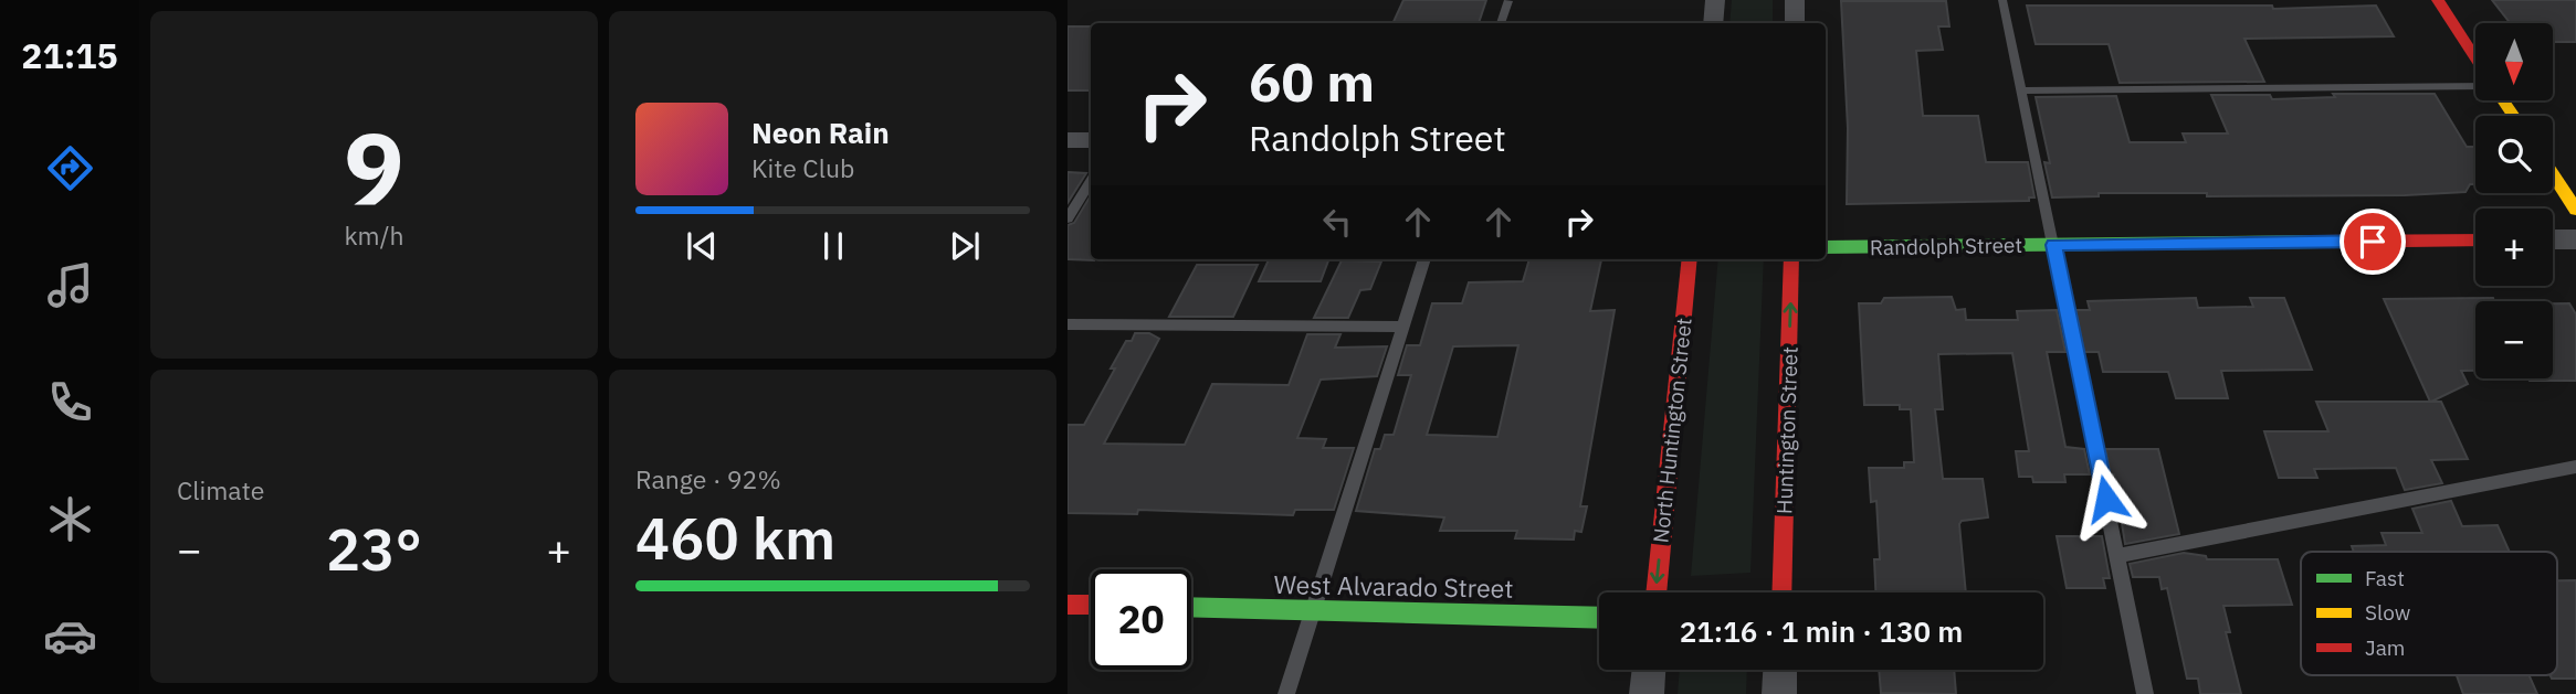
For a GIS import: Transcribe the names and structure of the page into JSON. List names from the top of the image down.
{
  "streets": {
    "street": [
      "Randolph Street",
      "North Huntington Street",
      "Huntington Street",
      "West Alvarado Street"
    ]
  },
  "one_way": ["North Huntington Street", "Huntington Street"],
  "legend": ["Fast", "Slow", "Jam"],
  "north": "bottom",
  "page": {
    "tabs": "21:15",
    "tile": [
      ["9", "km/h"],
      "Climate",
      ["Range · 92%", "460 km"]
    ],
    "map_buttons": ["+", "−"],
    "turn": ["60 m", "Randolph Street"],
    "song": ["Neon Rain", "Kite Club"],
    "heat": ["−", "23°", "+"],
    "limit": "20",
    "trip": "21:16 · 1 min · 130 m"
  }
}
